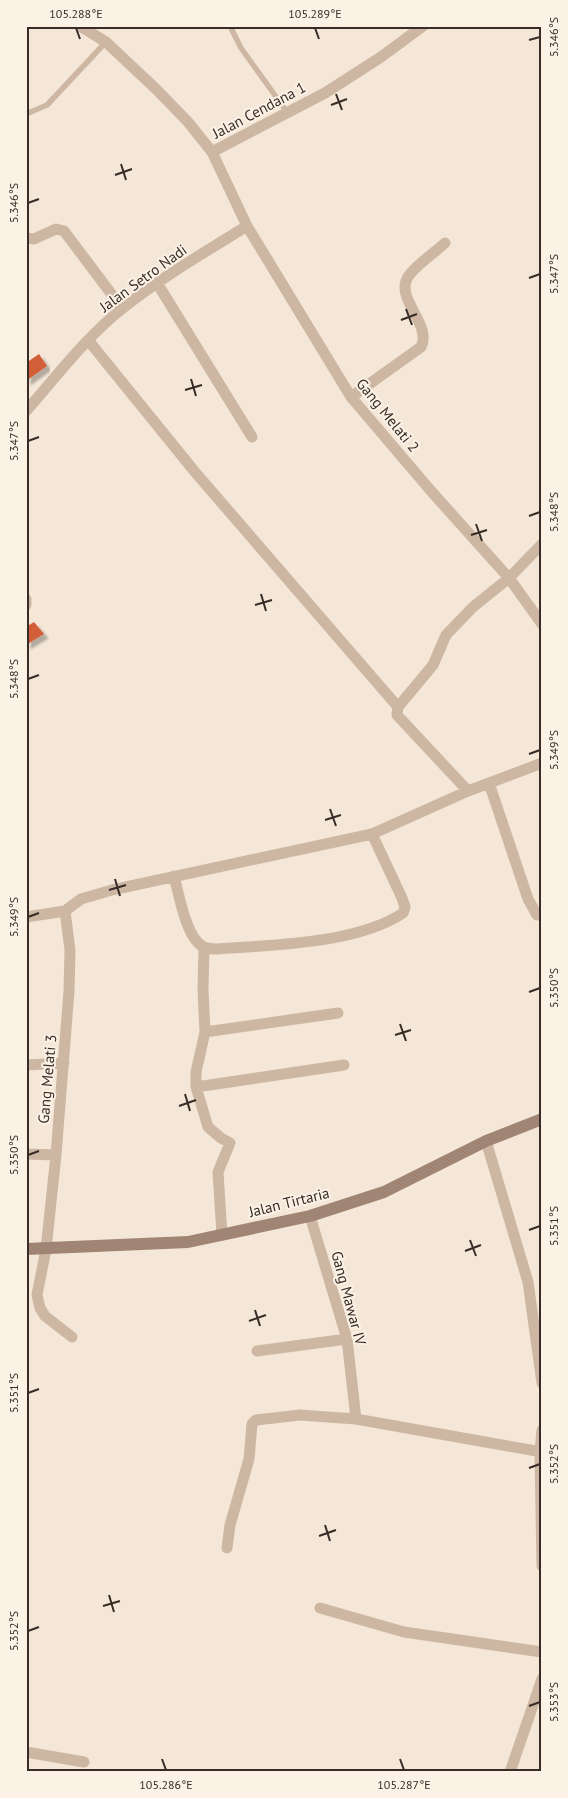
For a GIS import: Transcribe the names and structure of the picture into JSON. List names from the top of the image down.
{
  "streets": {
    "street": [
      "Jalan Cendana 1",
      "Jalan Setro Nadi",
      "Gang Melati 2",
      "Gang Melati 3",
      "Jalan Tirtaria",
      "Gang Mawar IV"
    ]
  },
  "crossings": [
    ["Jalan Cendana 1", "Gang Melati 2"],
    ["Jalan Setro Nadi", "Gang Melati 2"],
    ["Gang Melati 3", "Jalan Tirtaria"],
    ["Jalan Tirtaria", "Gang Mawar IV"]
  ],
  "coordinates": [
    "105.288°E",
    "105.289°E",
    "5.346°S",
    "5.347°S",
    "5.348°S",
    "5.349°S",
    "5.350°S",
    "5.351°S",
    "5.352°S",
    "5.353°S",
    "105.286°E",
    "105.287°E"
  ]
}
